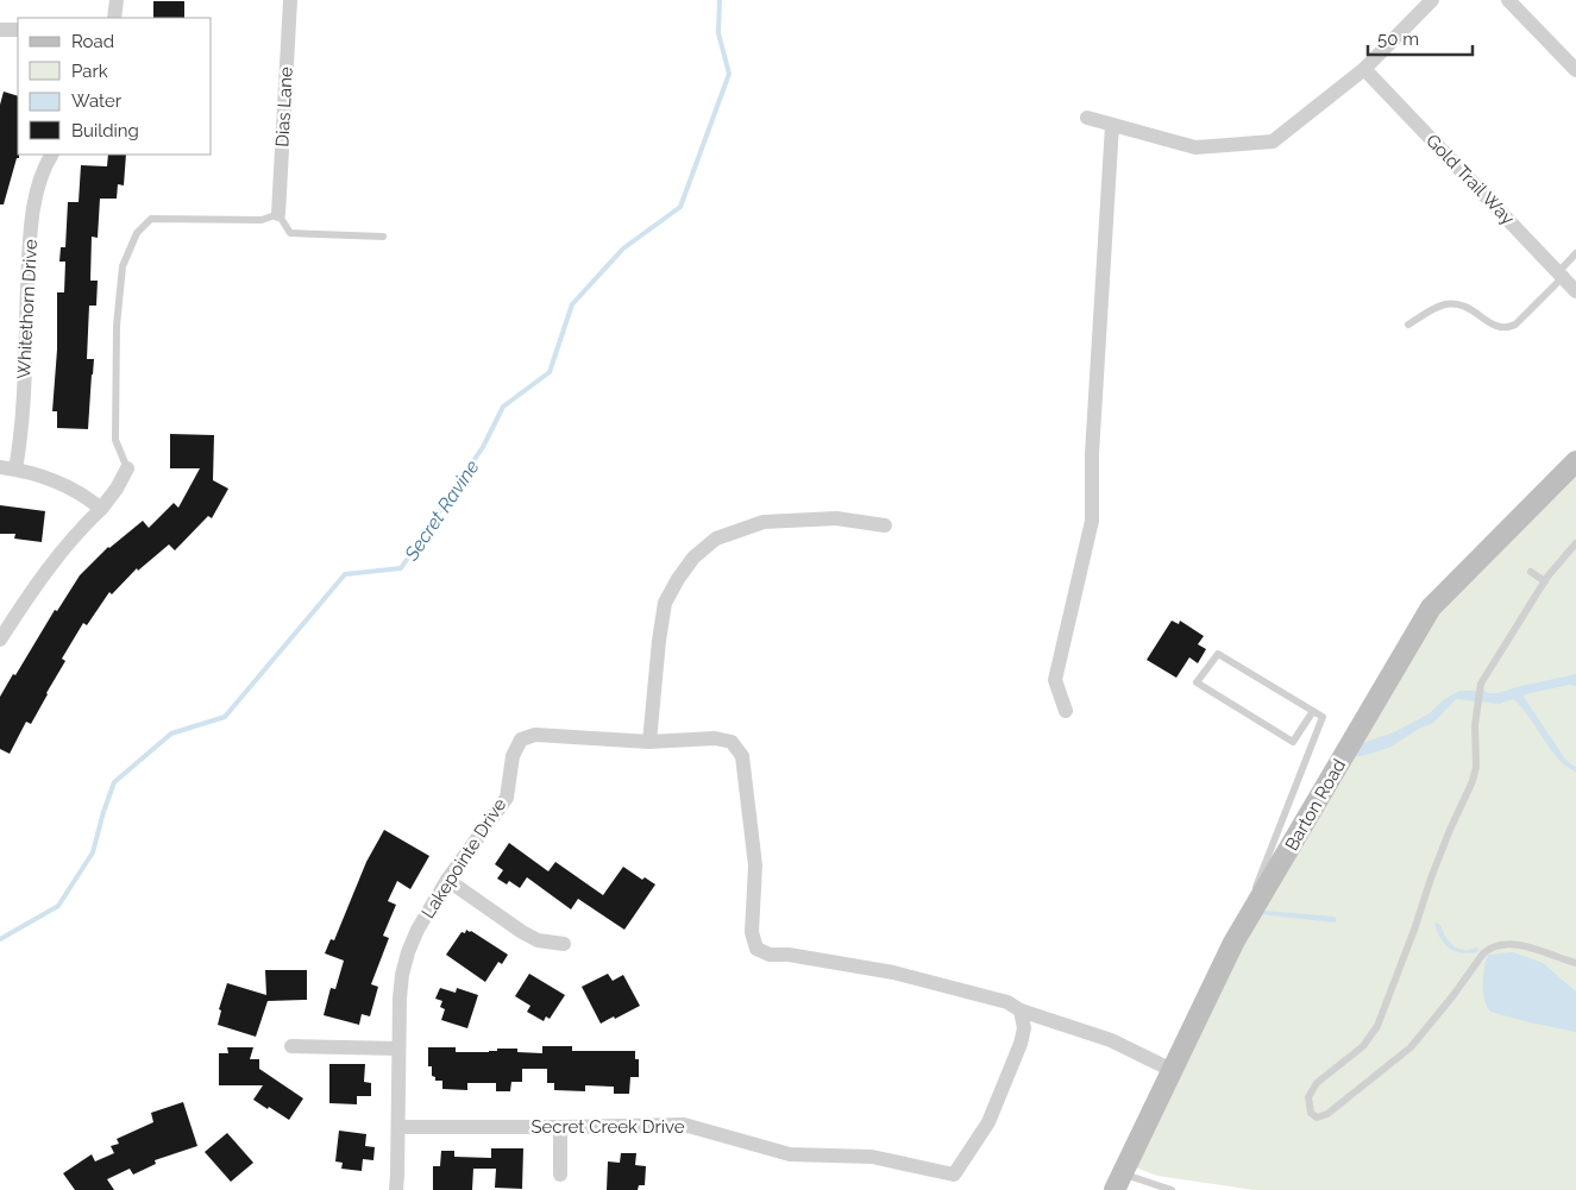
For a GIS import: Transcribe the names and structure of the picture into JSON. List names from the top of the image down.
{
  "streets": {
    "street": [
      "Dias Lane",
      "Gold Trail Way",
      "Whitethorn Drive",
      "Barton Road",
      "Lakepointe Drive",
      "Secret Creek Drive"
    ]
  },
  "crossings": [
    ["Lakepointe Drive", "Secret Creek Drive"]
  ],
  "water": ["Secret Ravine"],
  "legend": [
    "Road",
    "Park",
    "Water",
    "Building"
  ],
  "scale_bar": "50 m"
}
